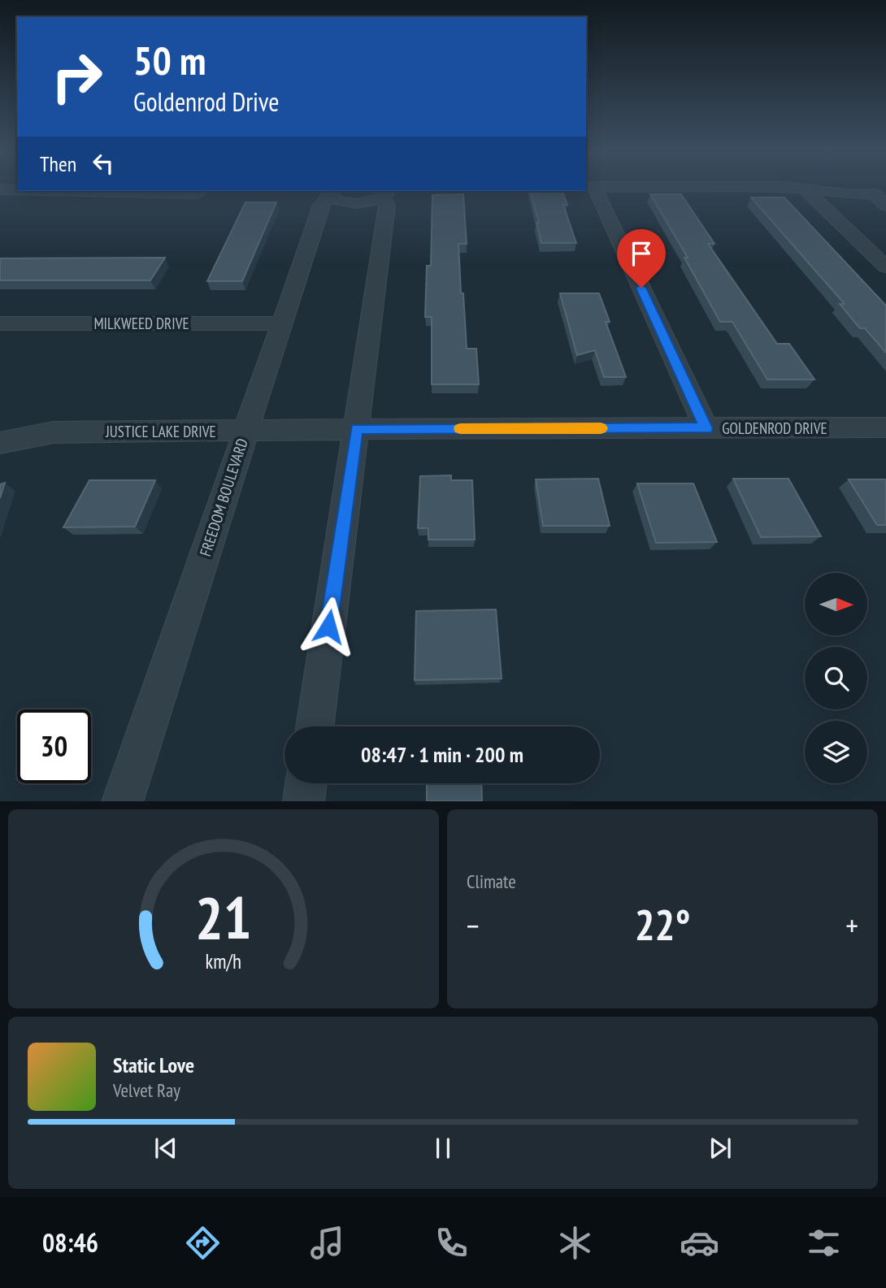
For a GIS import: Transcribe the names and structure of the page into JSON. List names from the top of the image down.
{
  "streets": {
    "street": [
      "MILKWEED DRIVE",
      "GOLDENROD DRIVE",
      "JUSTICE LAKE DRIVE",
      "FREEDOM BOULEVARD"
    ]
  },
  "crossings": [
    ["MILKWEED DRIVE", "FREEDOM BOULEVARD"],
    ["GOLDENROD DRIVE", "JUSTICE LAKE DRIVE"],
    ["JUSTICE LAKE DRIVE", "FREEDOM BOULEVARD"]
  ],
  "north": "right",
  "page": {
    "turn": ["50 m", "Goldenrod Drive"],
    "then": "Then",
    "limit": "30",
    "trip": "08:47 · 1 min · 200 m",
    "tile": "Climate",
    "heat": ["−", "22°", "+"],
    "song": ["Static Love", "Velvet Ray"],
    "tabs": "08:46",
    "gauge": ["21", "km/h"]
  }
}
